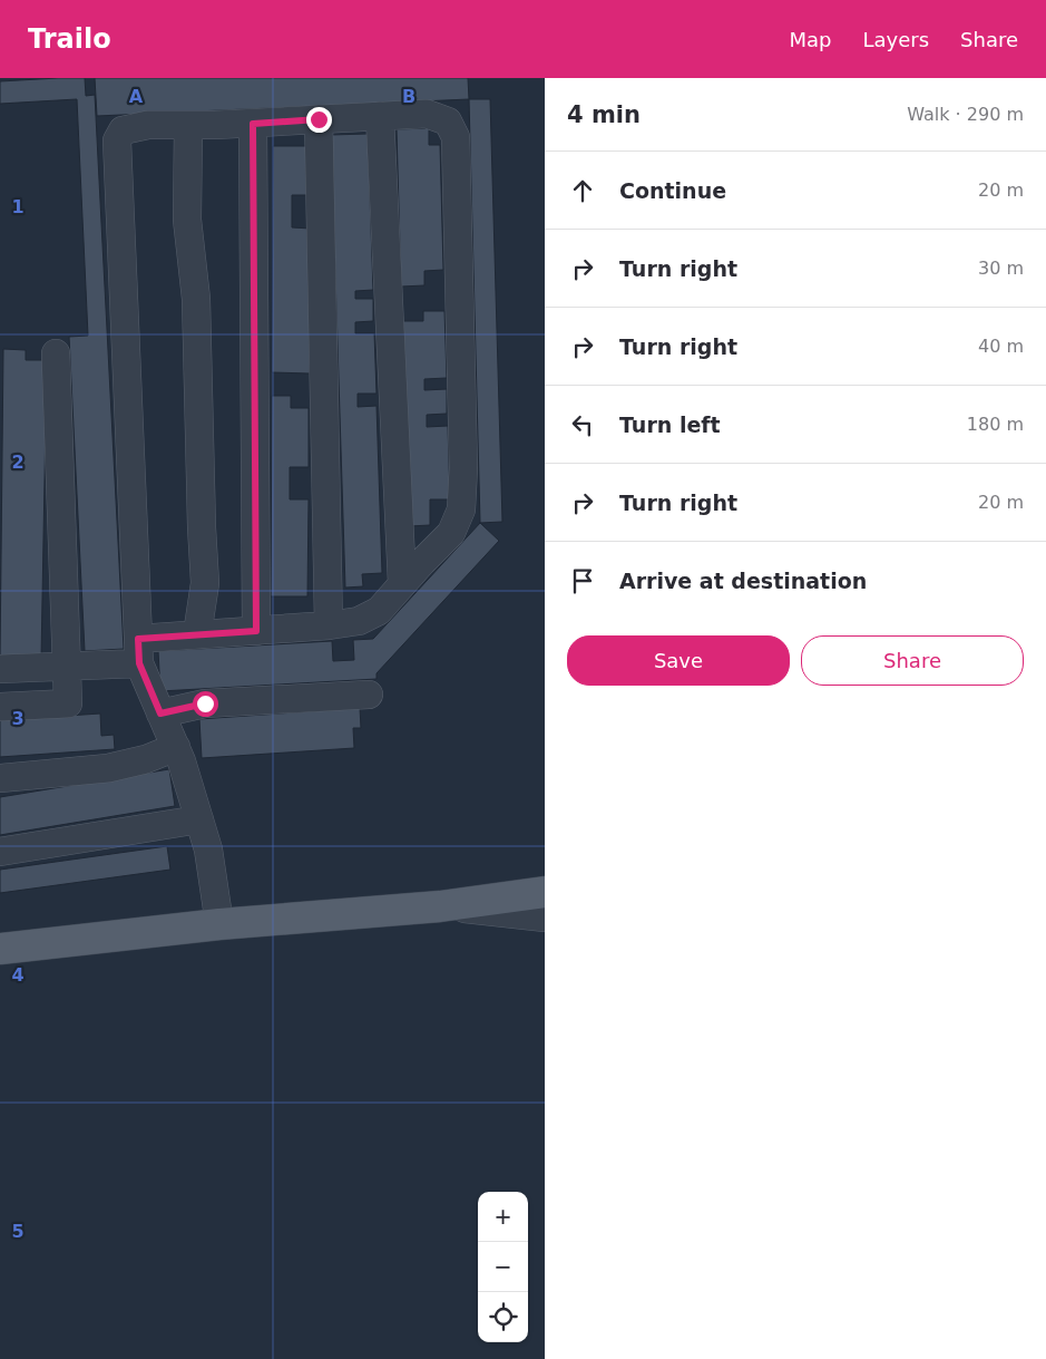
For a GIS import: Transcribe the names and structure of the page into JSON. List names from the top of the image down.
{
  "page": {
    "header": "Trailo",
    "nav": ["Map", "Layers", "Share"],
    "heading": ["4 min", "Walk · 290 m"],
    "list": [
      ["Continue", "20 m"],
      ["Turn right", "30 m"],
      ["Turn right", "40 m"],
      ["Turn left", "180 m"],
      ["Turn right", "20 m"],
      "Arrive at destination"
    ],
    "buttons": ["Save", "Share"],
    "map_buttons": ["+", "−"]
  },
  "grid": {
    "columns": ["A", "B"],
    "rows": [
      "1",
      "2",
      "3",
      "4",
      "5"
    ]
  }
}
